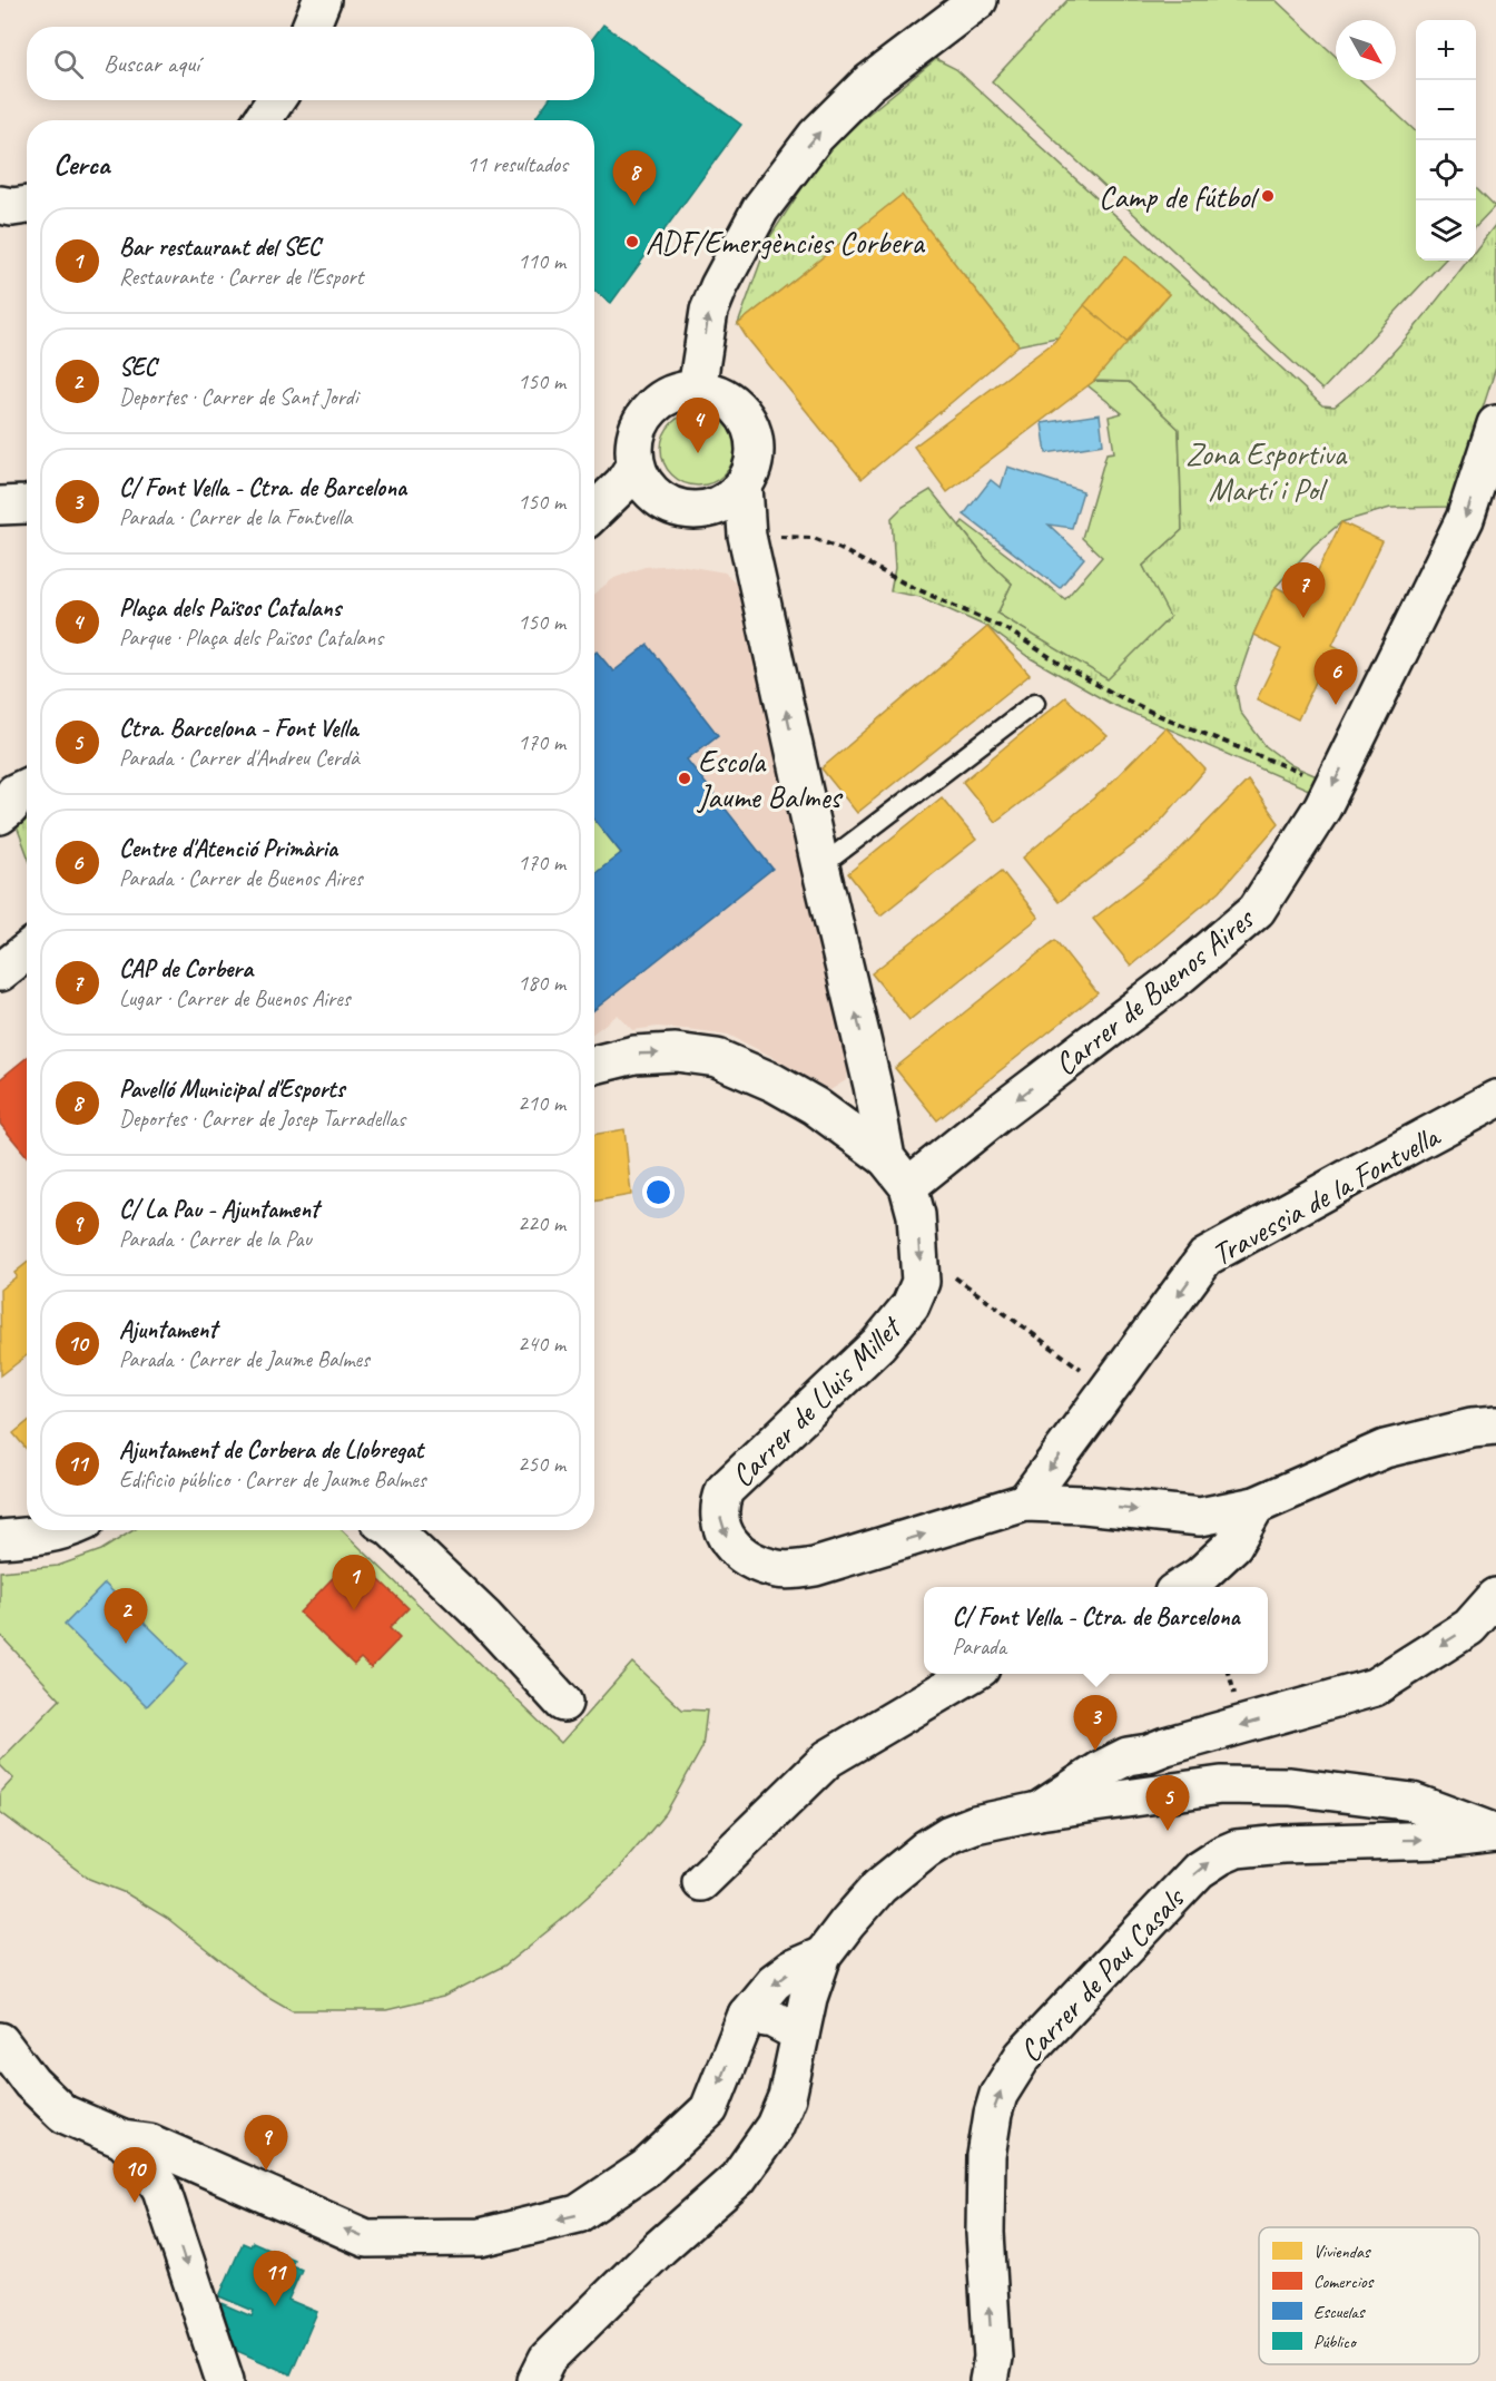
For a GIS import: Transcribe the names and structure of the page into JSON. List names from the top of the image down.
{
  "streets": {
    "street": [
      "Carrer de Buenos Aires",
      "Travessia de la Fontvella",
      "Carrer de Lluis Millet",
      "Carrer de Pau Casals"
    ]
  },
  "crossings": [
    ["Carrer de Buenos Aires", "Carrer de Lluis Millet"],
    ["Travessia de la Fontvella", "Carrer de Lluis Millet"]
  ],
  "one_way": ["Carrer de Buenos Aires", "Travessia de la Fontvella"],
  "parks": ["Zona Esportiva Martí i Pol"],
  "places": ["Camp de fútbol", "ADF/Emergències Corbera", "Escola Jaume Balmes"],
  "legend": [
    "Viviendas",
    "Comercios",
    "Escuelas",
    "Público"
  ],
  "north": "bottom right",
  "page": {
    "map_buttons": ["+", "−"],
    "search": "Buscar aquí",
    "heading": ["Cerca", "11 resultados"],
    "pins": [
      "8",
      "4",
      "7",
      "6",
      "1",
      "2",
      "3",
      "5",
      "9",
      "10",
      "11"
    ],
    "list": [
      {
        "mark": "1",
        "name": "Bar restaurant del SEC",
        "note": "Restaurante · Carrer de l'Esport",
        "value": "110 m"
      },
      {
        "mark": "2",
        "name": "SEC",
        "note": "Deportes · Carrer de Sant Jordi",
        "value": "150 m"
      },
      {
        "mark": "3",
        "name": "C/ Font Vella - Ctra. de Barcelona",
        "note": "Parada · Carrer de la Fontvella",
        "value": "150 m"
      },
      {
        "mark": "4",
        "name": "Plaça dels Països Catalans",
        "note": "Parque · Plaça dels Països Catalans",
        "value": "150 m"
      },
      {
        "mark": "5",
        "name": "Ctra. Barcelona - Font Vella",
        "note": "Parada · Carrer d'Andreu Cerdà",
        "value": "170 m"
      },
      {
        "mark": "6",
        "name": "Centre d'Atenció Primària",
        "note": "Parada · Carrer de Buenos Aires",
        "value": "170 m"
      },
      {
        "mark": "7",
        "name": "CAP de Corbera",
        "note": "Lugar · Carrer de Buenos Aires",
        "value": "180 m"
      },
      {
        "mark": "8",
        "name": "Pavelló Municipal d'Esports",
        "note": "Deportes · Carrer de Josep Tarradellas",
        "value": "210 m"
      },
      {
        "mark": "9",
        "name": "C/ La Pau - Ajuntament",
        "note": "Parada · Carrer de la Pau",
        "value": "220 m"
      },
      {
        "mark": "10",
        "name": "Ajuntament",
        "note": "Parada · Carrer de Jaume Balmes",
        "value": "240 m"
      },
      {
        "mark": "11",
        "name": "Ajuntament de Corbera de Llobregat",
        "note": "Edificio público · Carrer de Jaume Balmes",
        "value": "250 m"
      }
    ],
    "popup": ["C/ Font Vella - Ctra. de Barcelona", "Parada"]
  }
}
